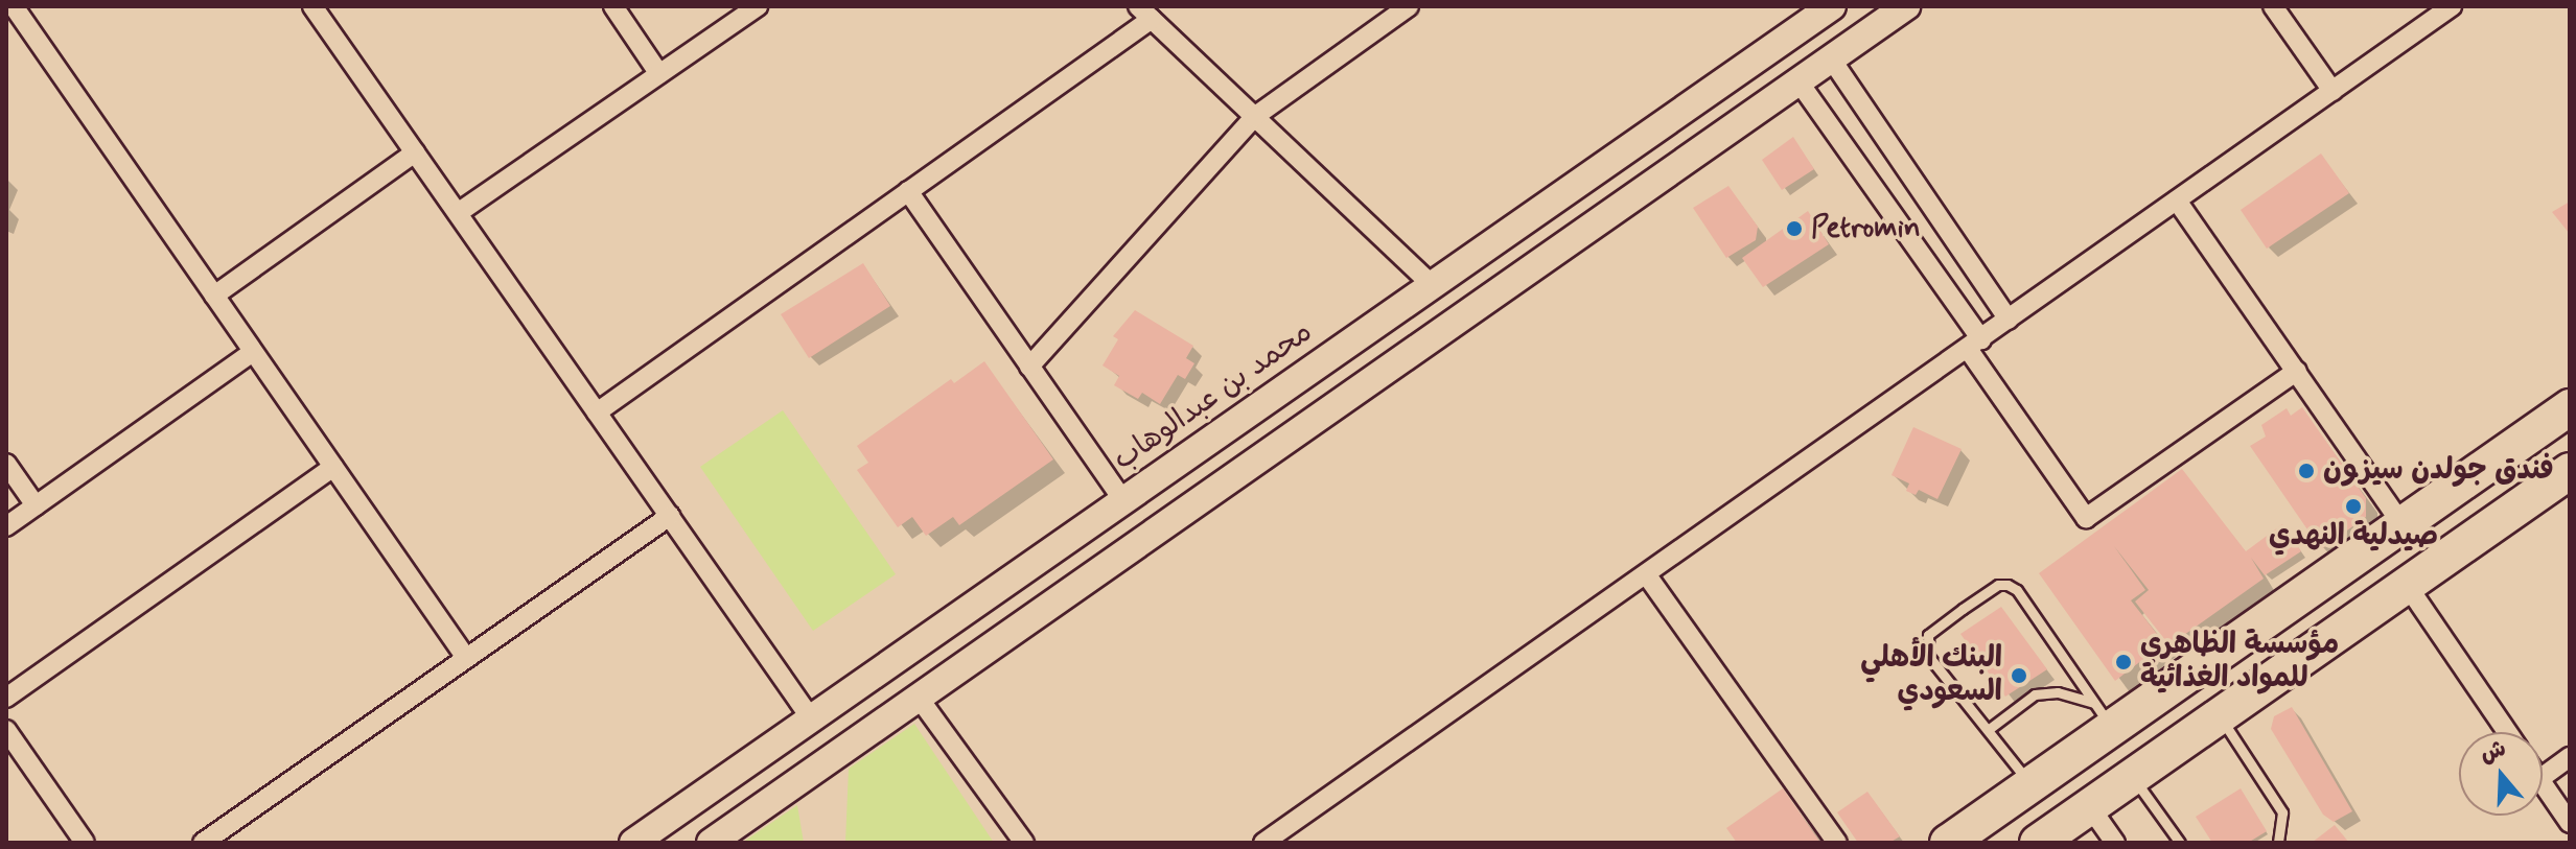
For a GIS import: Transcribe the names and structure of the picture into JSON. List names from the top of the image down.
{
  "streets": {
    "street": ["محمد بن عبدالوهاب"]
  },
  "places": [
    "Petromin",
    "فندق جولدن سيزون",
    "صيدلية النهدي",
    "مؤسسة الظاهري للمواد الغذائية",
    "البنك الأهلي السعودي"
  ],
  "north": "top"
}
